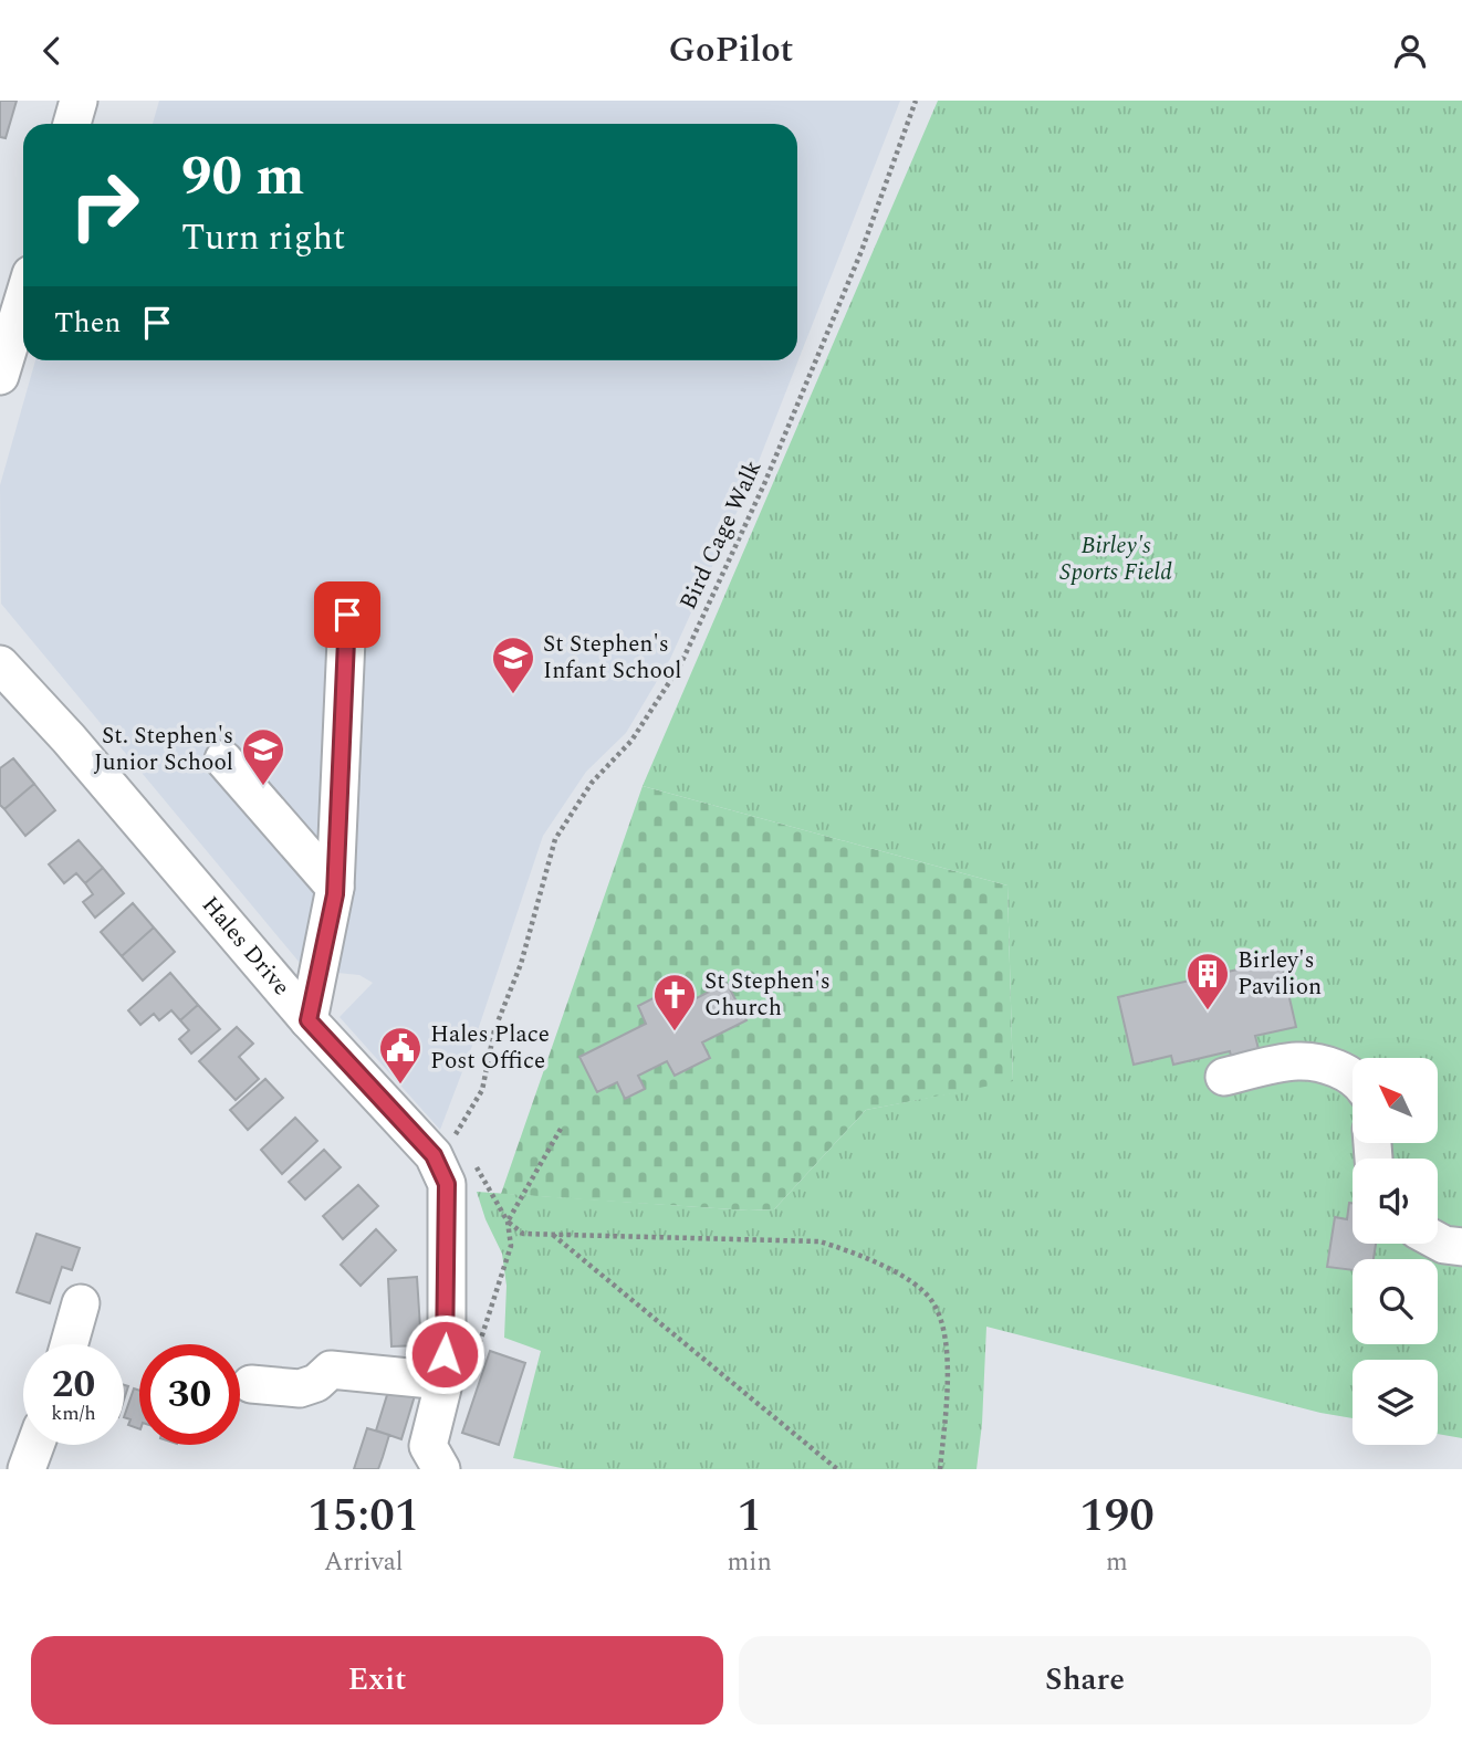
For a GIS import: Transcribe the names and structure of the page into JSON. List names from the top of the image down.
{
  "streets": {
    "street": ["Hales Drive"],
    "path": ["Bird Cage Walk"]
  },
  "parks": ["Birley's Sports Field"],
  "places": {
    "school or university": ["St Stephen's Infant School", "St. Stephen's Junior School"],
    "building": ["Birley's Pavilion"],
    "church": ["St Stephen's Church"],
    "public building": ["Hales Place Post Office"]
  },
  "north": "top left",
  "page": {
    "header": "GoPilot",
    "turn": ["90 m", "Turn right"],
    "then": "Then",
    "speed": "20 km/h",
    "limit": "30",
    "eta": [
      "15:01",
      "Arrival",
      "1",
      "min",
      "190",
      "m"
    ],
    "buttons": ["Exit", "Share"]
  }
}
